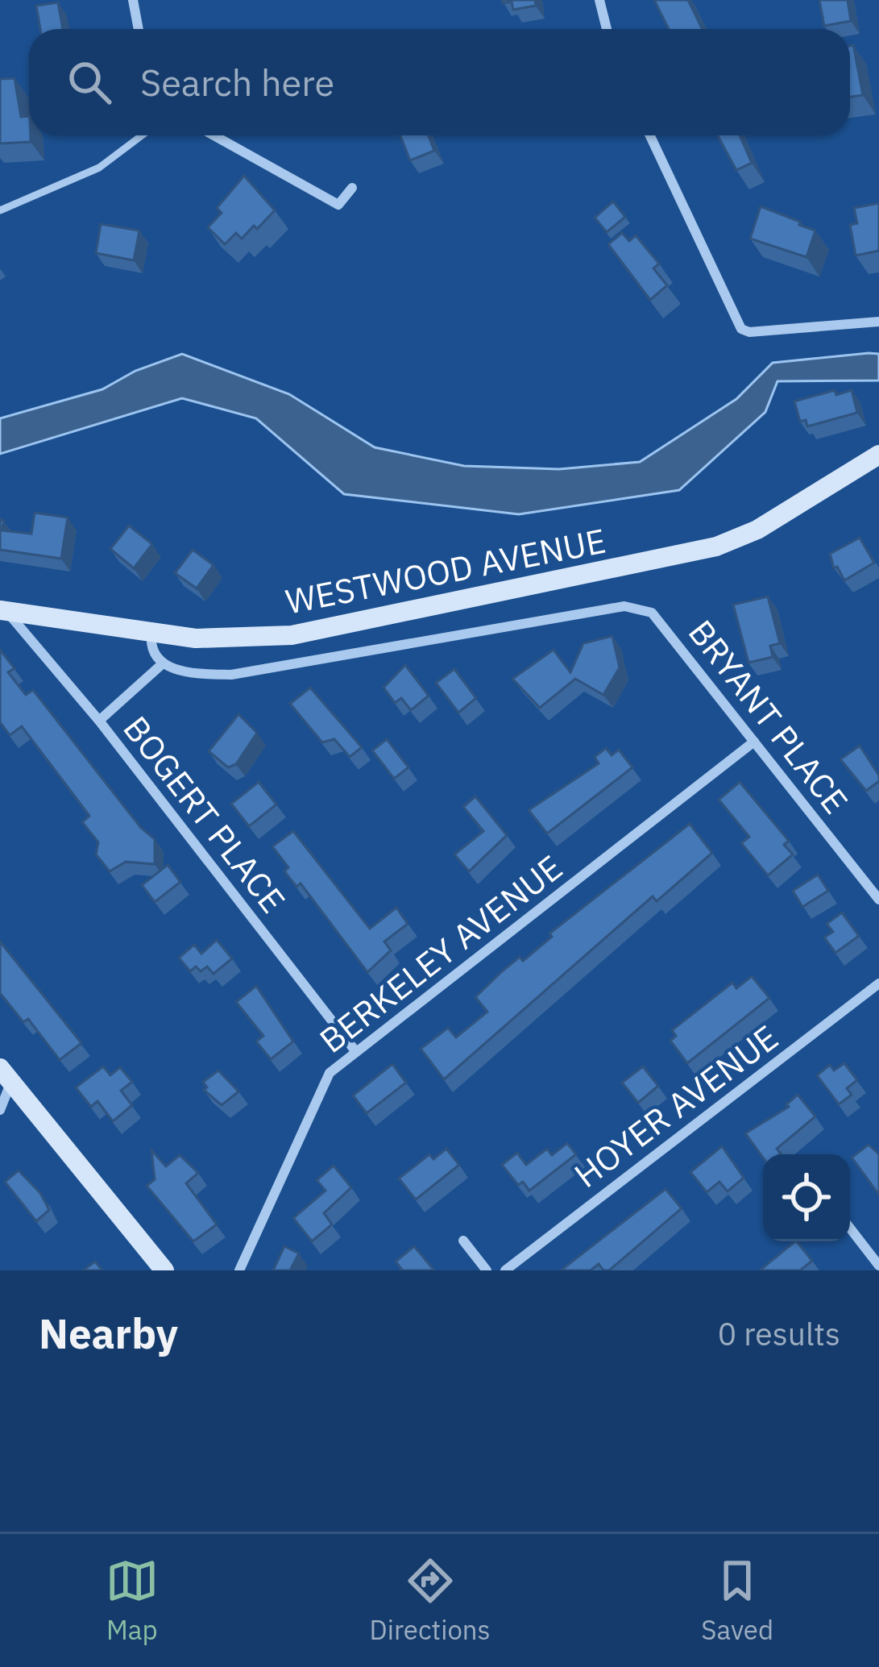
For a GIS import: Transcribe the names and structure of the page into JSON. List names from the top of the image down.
{
  "streets": {
    "street": [
      "WESTWOOD AVENUE",
      "BRYANT PLACE",
      "BOGERT PLACE",
      "BERKELEY AVENUE",
      "HOYER AVENUE"
    ]
  },
  "crossings": [
    ["WESTWOOD AVENUE", "BOGERT PLACE"],
    ["BRYANT PLACE", "BERKELEY AVENUE"],
    ["BOGERT PLACE", "BERKELEY AVENUE"]
  ],
  "page": {
    "search": "Search here",
    "heading": ["Nearby", "0 results"],
    "nav": ["Map", "Directions", "Saved"]
  }
}
